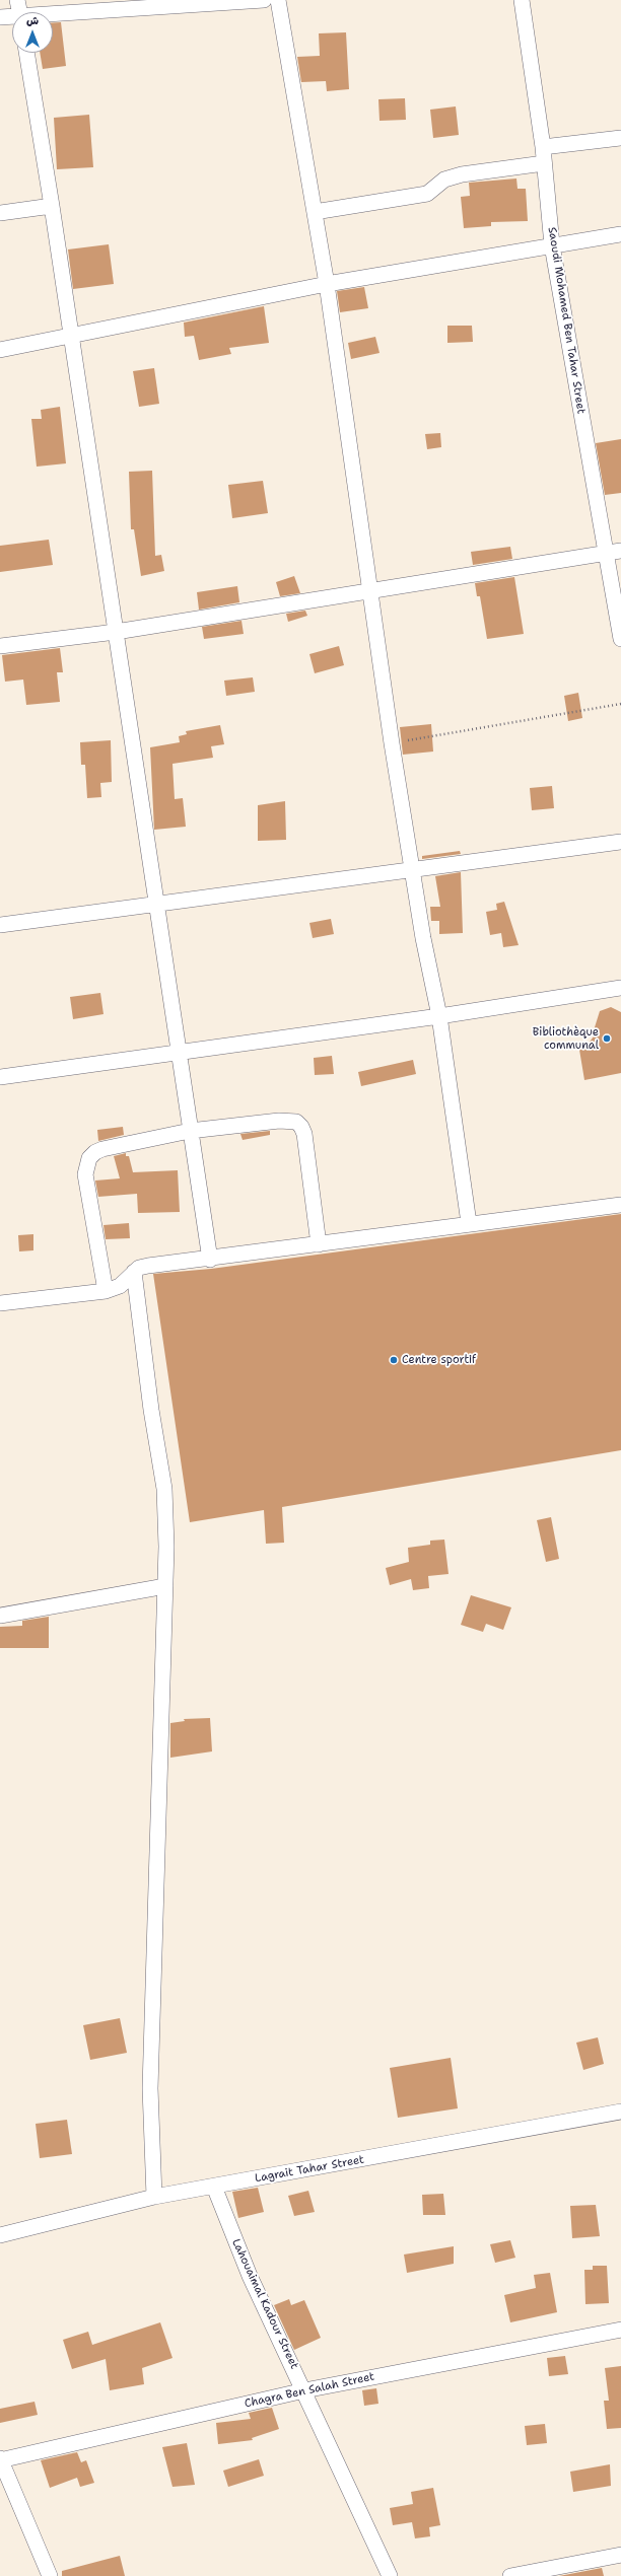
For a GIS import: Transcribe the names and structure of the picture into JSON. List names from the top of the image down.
{
  "streets": {
    "street": [
      "Saoudi Mohamed Ben Tahar Street",
      "Lagrait Tahar Street",
      "Lahouaimal Kadour Street",
      "Chagra Ben Salah Street"
    ]
  },
  "crossings": [
    ["Lagrait Tahar Street", "Lahouaimal Kadour Street"],
    ["Lahouaimal Kadour Street", "Chagra Ben Salah Street"]
  ],
  "places": ["Bibliothèque communal", "Centre sportif"],
  "north": "top"
}
